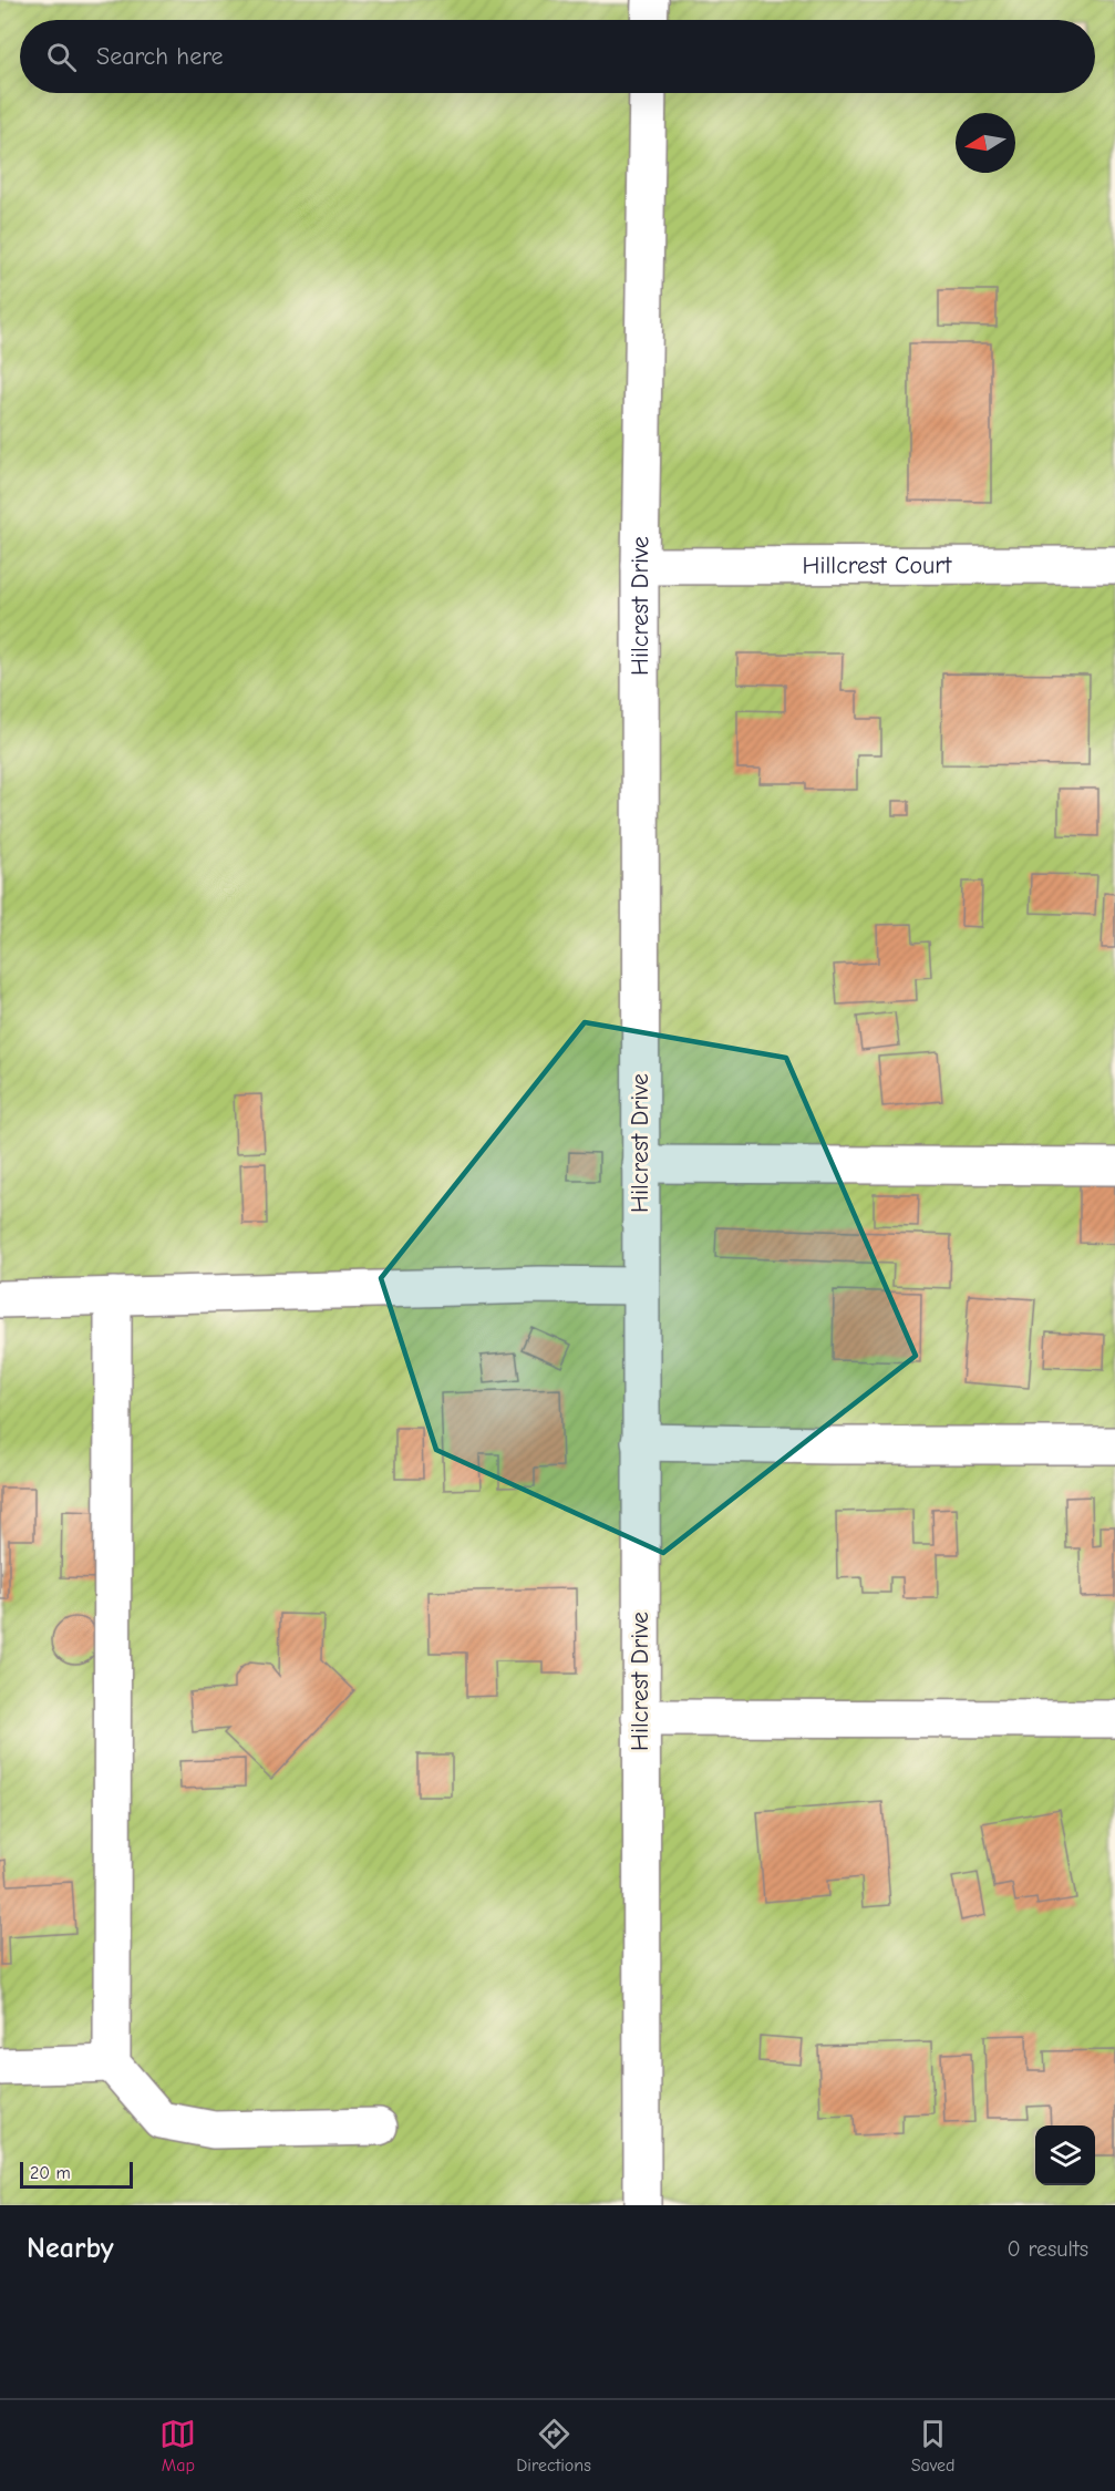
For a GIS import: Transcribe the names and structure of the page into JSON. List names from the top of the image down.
{
  "streets": {
    "street": ["Hillcrest Court", "Hilcrest Drive"]
  },
  "crossings": [
    ["Hillcrest Court", "Hilcrest Drive"]
  ],
  "scale_bar": "20 m",
  "north": "left",
  "page": {
    "search": "Search here",
    "scale": "20 m",
    "heading": ["Nearby", "0 results"],
    "nav": ["Map", "Directions", "Saved"]
  }
}
